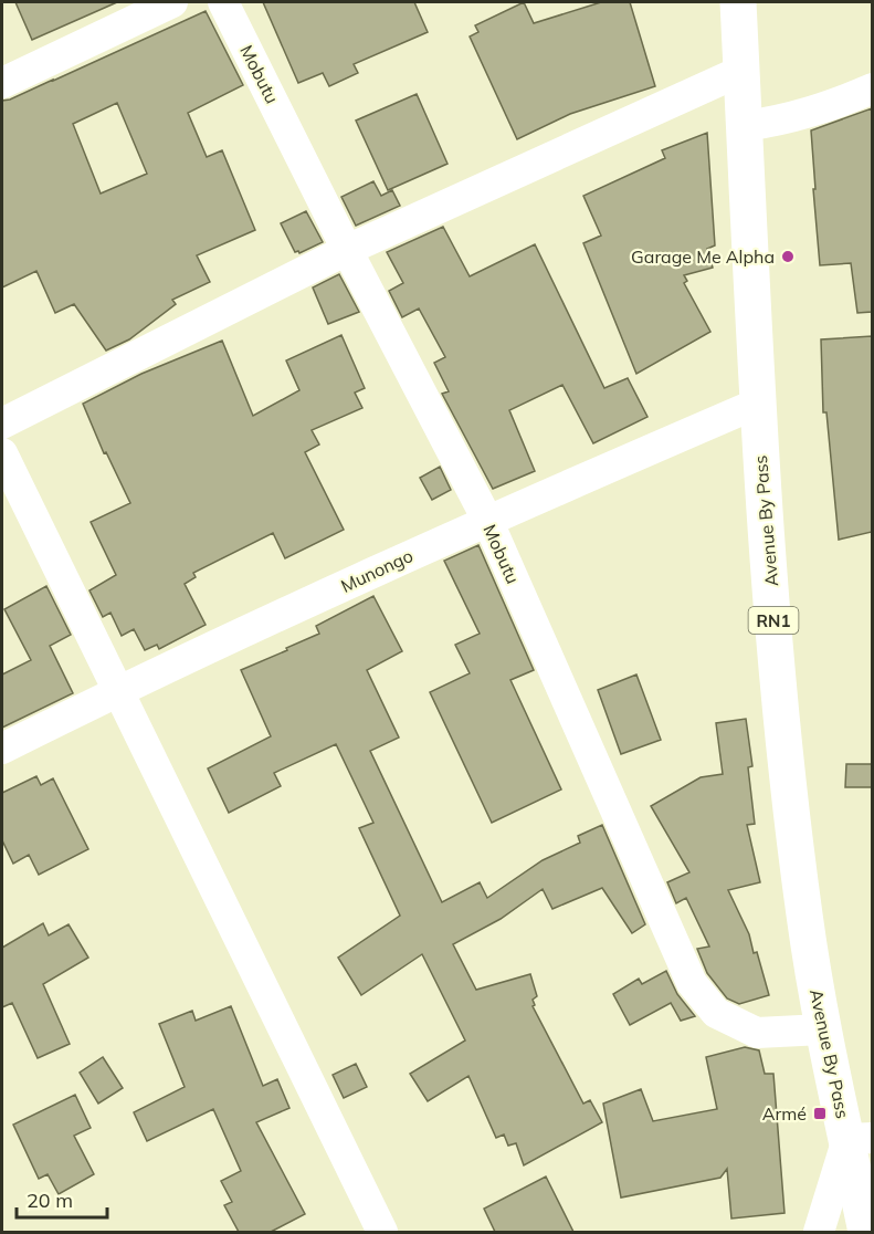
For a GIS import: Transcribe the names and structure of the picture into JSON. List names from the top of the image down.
{
  "streets": {
    "highway": ["Avenue By Pass", "RN1"],
    "street": ["Mobutu", "Munongo"]
  },
  "crossings": [
    ["Mobutu", "Avenue By Pass"],
    ["Mobutu", "Munongo"],
    ["Avenue By Pass", "Munongo"]
  ],
  "places": {
    "other": ["Garage Me Alpha"],
    "transit": ["Armé"]
  },
  "scale_bar": "20 m"
}
